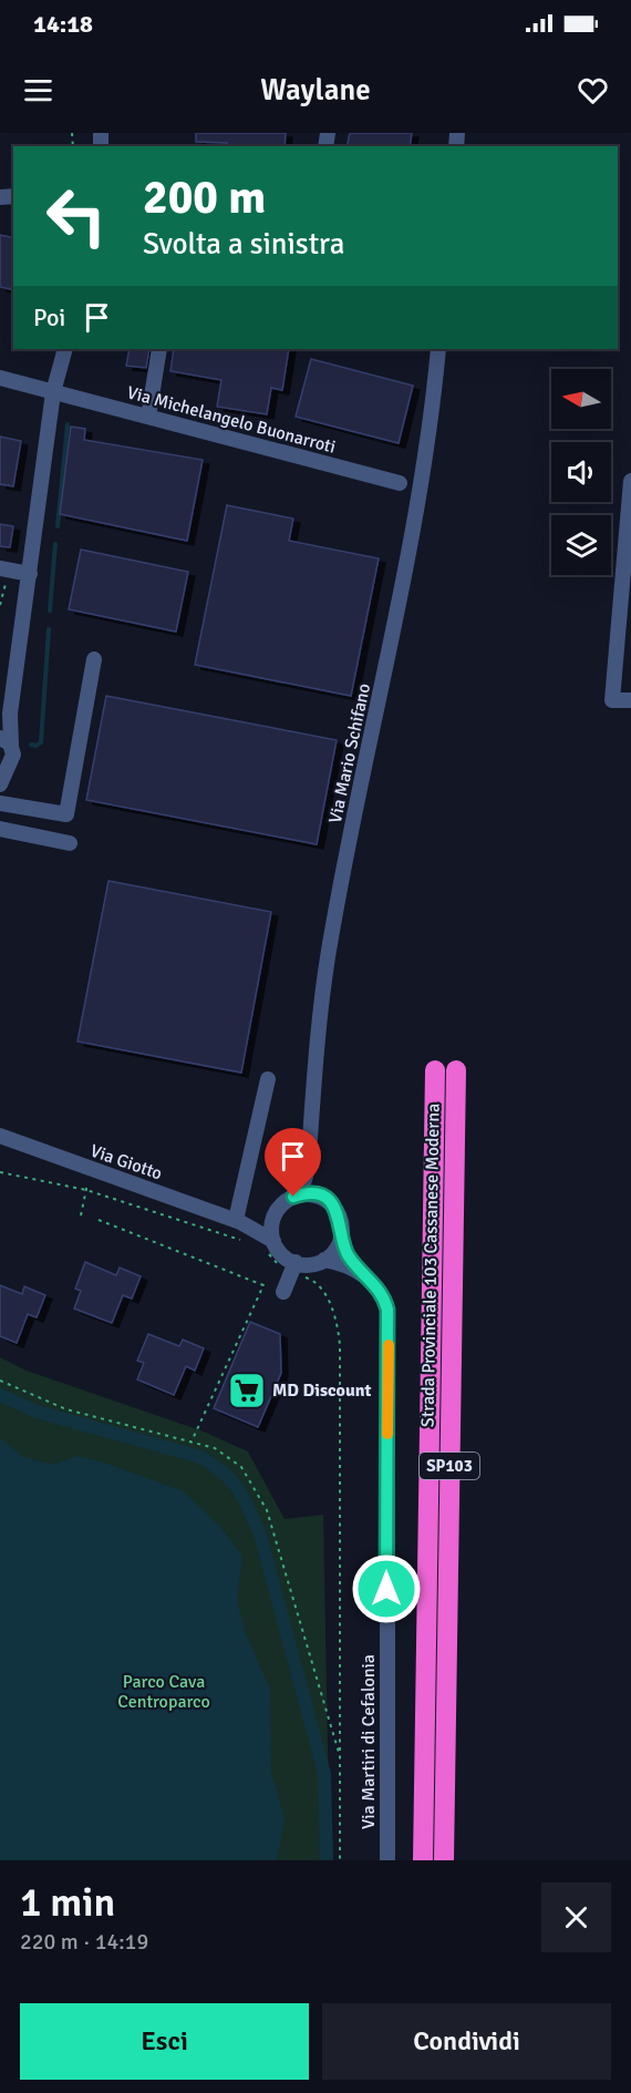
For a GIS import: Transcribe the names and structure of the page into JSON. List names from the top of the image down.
{
  "streets": {
    "highway": ["Strada Provinciale 103 Cassanese Moderna", "SP103"],
    "street": [
      "Via Michelangelo Buonarroti",
      "Via Mario Schifano",
      "Via Giotto",
      "Via Martiri di Cefalonia"
    ]
  },
  "crossings": [
    ["Via Mario Schifano", "Via Giotto"],
    ["Via Mario Schifano", "Via Martiri di Cefalonia"],
    ["Via Giotto", "Via Martiri di Cefalonia"]
  ],
  "parks": ["Parco Cava Centroparco"],
  "places": {
    "supermarket": ["MD Discount"]
  },
  "north": "left",
  "page": {
    "status": "14:18",
    "header": "Waylane",
    "turn": ["200 m", "Svolta a sinistra"],
    "then": "Poi",
    "heading": ["1 min", "220 m · 14:19"],
    "buttons": ["Esci", "Condividi"]
  }
}
